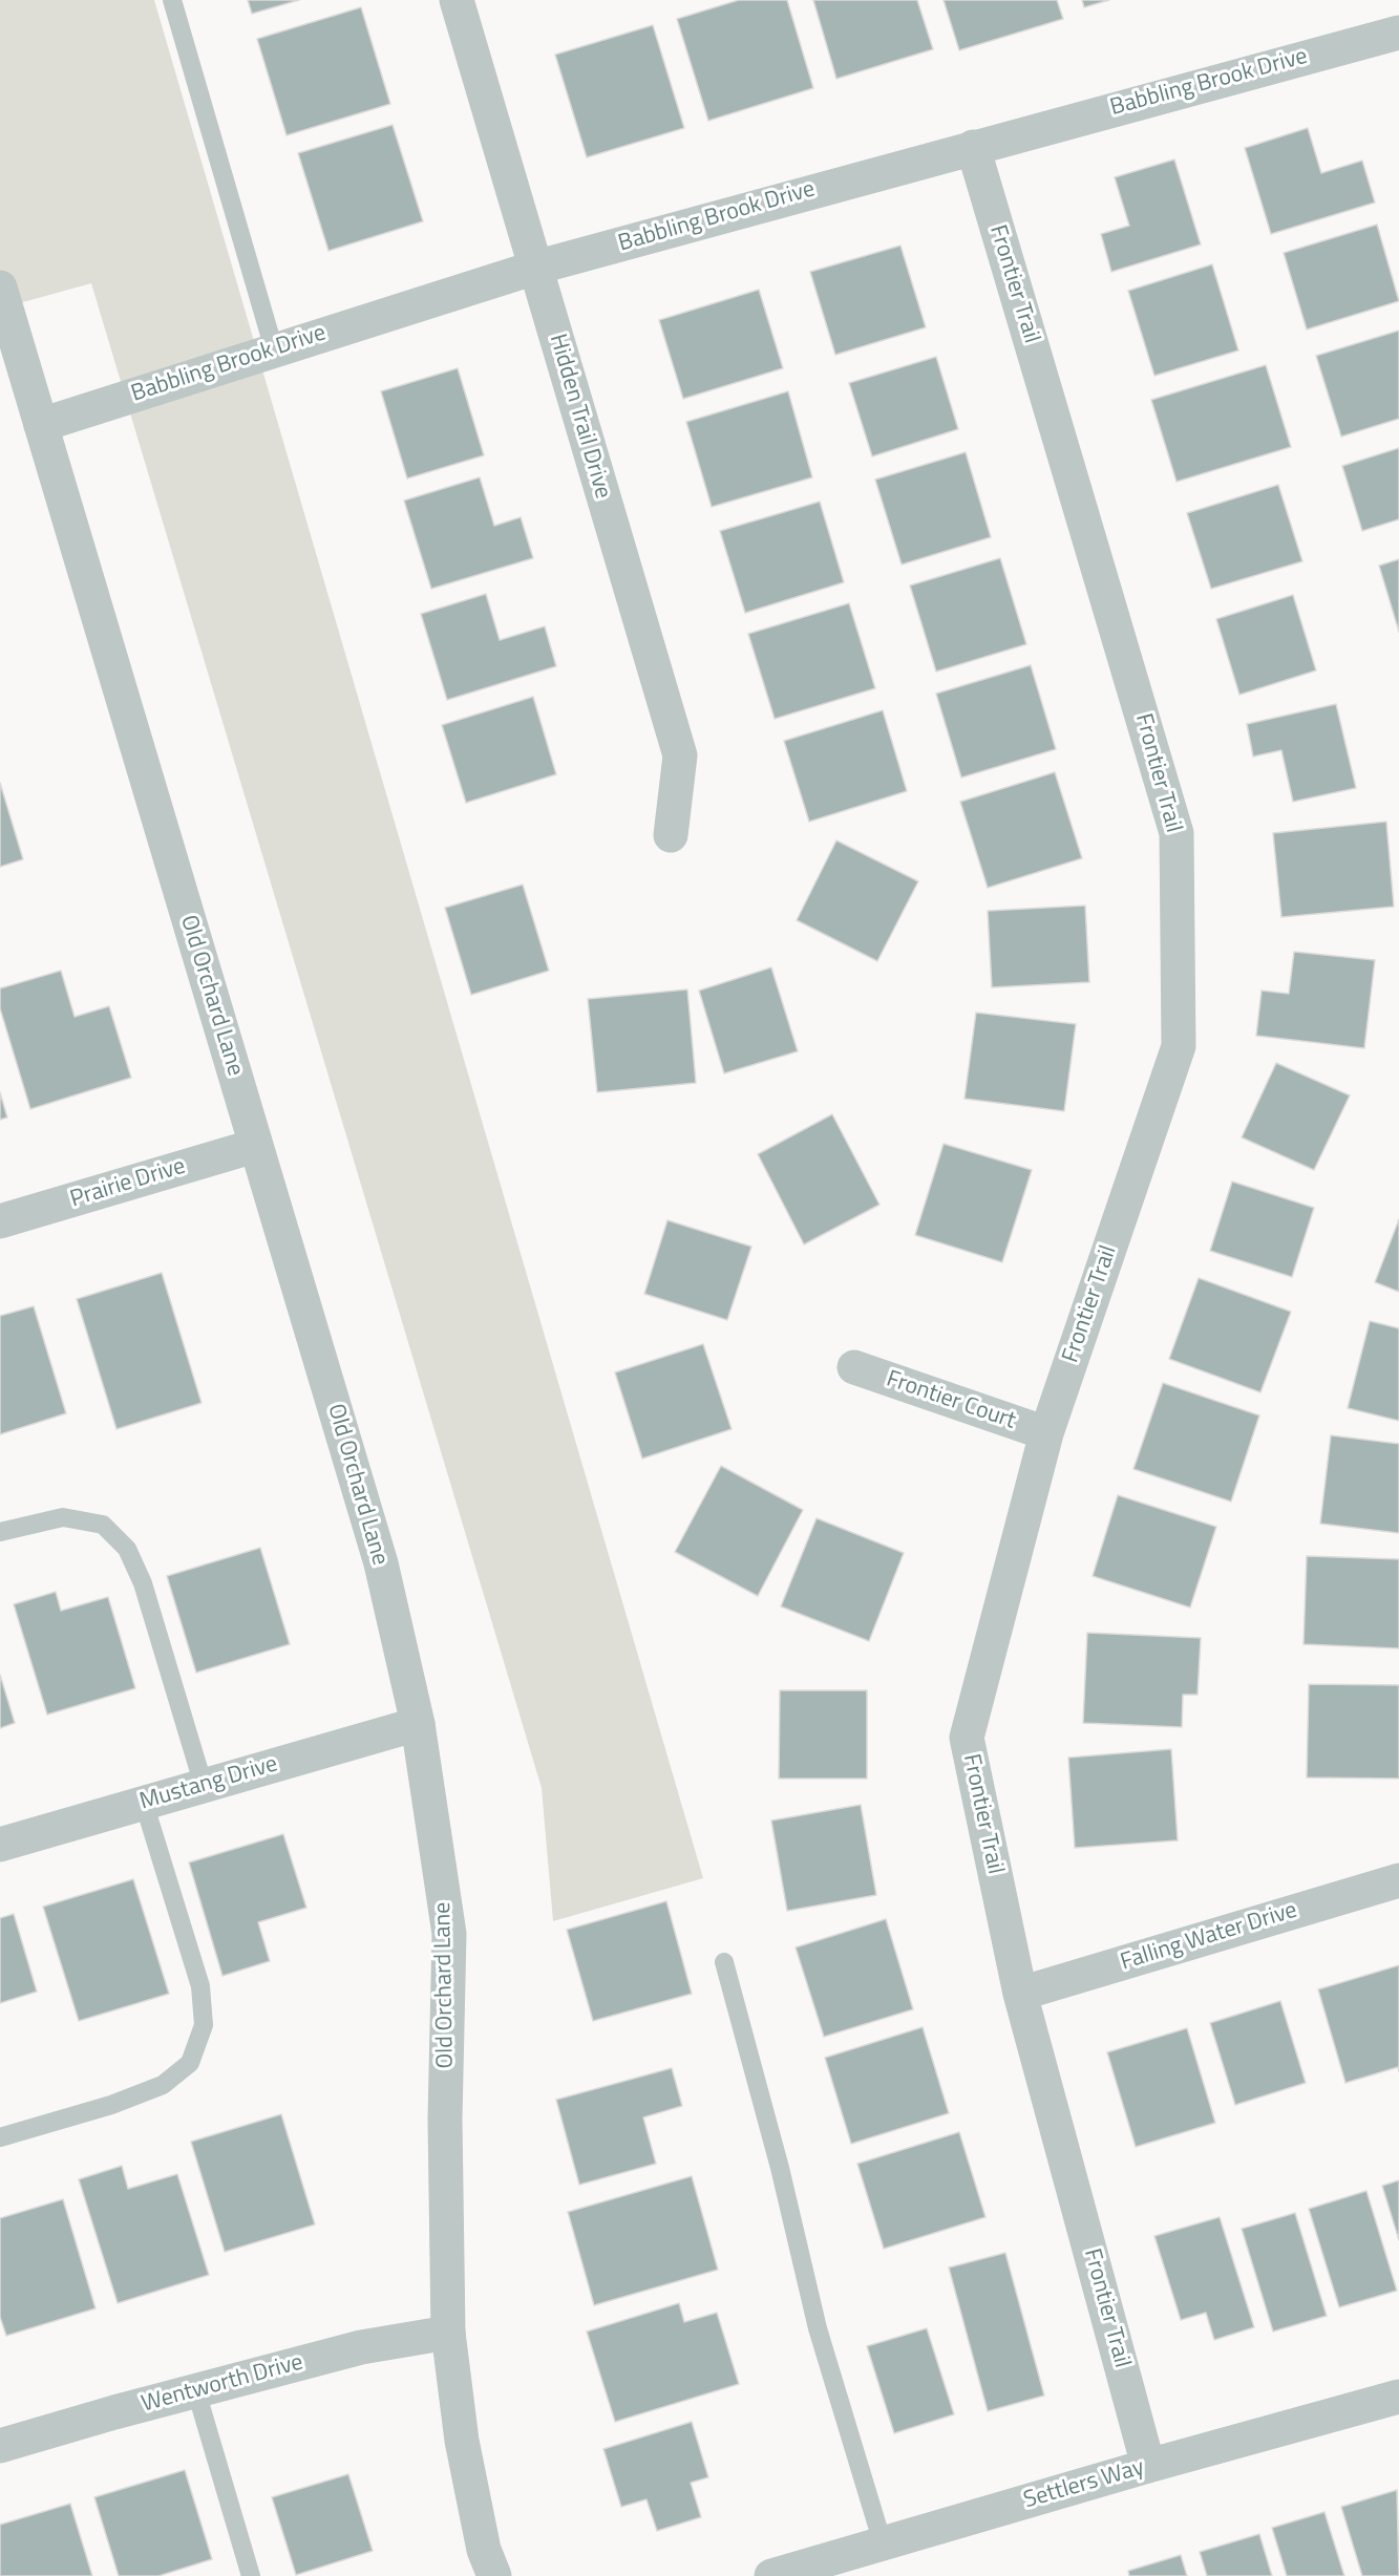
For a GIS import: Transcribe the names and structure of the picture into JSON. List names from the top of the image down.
{
  "streets": {
    "street": [
      "Babbling Brook Drive",
      "Frontier Trail",
      "Hidden Trail Drive",
      "Old Orchard Lane",
      "Prairie Drive",
      "Frontier Court",
      "Mustang Drive",
      "Falling Water Drive",
      "Wentworth Drive",
      "Settlers Way"
    ]
  },
  "crossings": [
    ["Babbling Brook Drive", "Frontier Trail"],
    ["Babbling Brook Drive", "Hidden Trail Drive"],
    ["Babbling Brook Drive", "Old Orchard Lane"],
    ["Frontier Trail", "Frontier Court"],
    ["Frontier Trail", "Falling Water Drive"],
    ["Frontier Trail", "Settlers Way"],
    ["Old Orchard Lane", "Prairie Drive"],
    ["Old Orchard Lane", "Mustang Drive"],
    ["Old Orchard Lane", "Wentworth Drive"]
  ]
}
